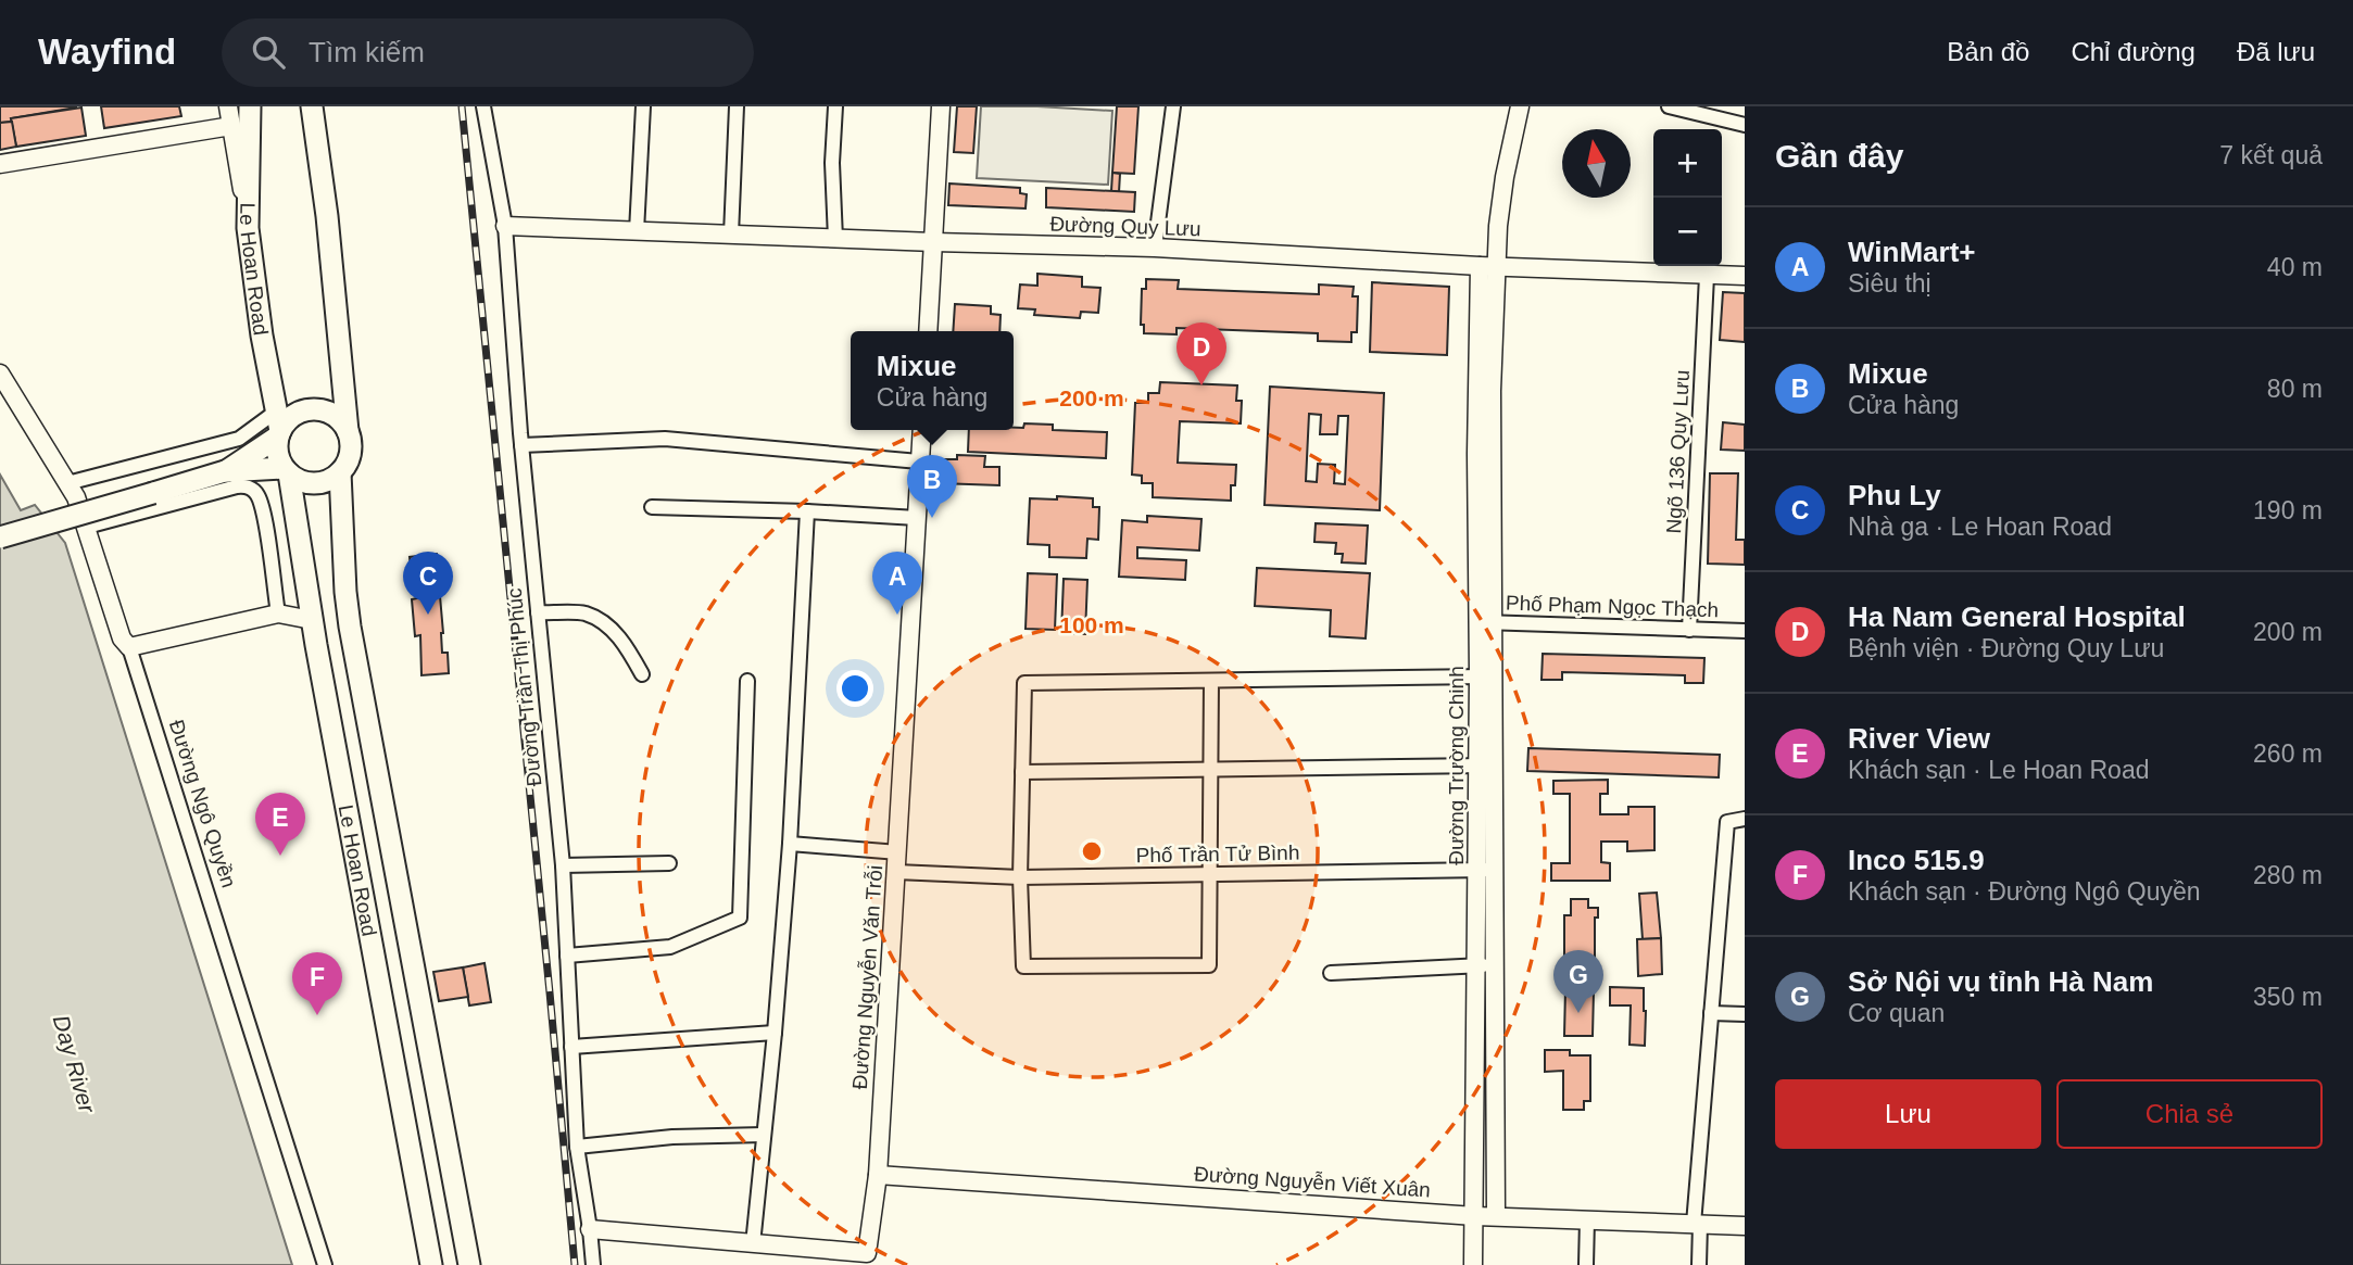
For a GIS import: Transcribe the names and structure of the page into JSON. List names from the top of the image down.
{
  "streets": {
    "main road": ["Le Hoan Road"],
    "street": [
      "Đường Quy Lưu",
      "Ngõ 136 Quy Lưu",
      "Phố Phạm Ngọc Thạch",
      "Đường Trần Thị Phúc",
      "Đường Trường Chinh",
      "Đường Ngô Quyền",
      "Phố Trần Tử Bình",
      "Đường Nguyễn Văn Trỗi",
      "Đường Nguyễn Viết Xuân"
    ]
  },
  "crossings": [
    ["Đường Quy Lưu", "Ngõ 136 Quy Lưu"],
    ["Đường Quy Lưu", "Đường Trần Thị Phúc"],
    ["Đường Quy Lưu", "Đường Trường Chinh"],
    ["Ngõ 136 Quy Lưu", "Phố Phạm Ngọc Thạch"],
    ["Phố Phạm Ngọc Thạch", "Đường Trường Chinh"],
    ["Đường Trần Thị Phúc", "Đường Nguyễn Văn Trỗi"],
    ["Đường Trường Chinh", "Phố Trần Tử Bình"],
    ["Đường Trường Chinh", "Đường Nguyễn Viết Xuân"],
    ["Phố Trần Tử Bình", "Đường Nguyễn Văn Trỗi"],
    ["Đường Nguyễn Văn Trỗi", "Đường Nguyễn Viết Xuân"]
  ],
  "water": ["Day River"],
  "north": "top",
  "page": {
    "header": "Wayfind",
    "search": "Tìm kiếm",
    "nav": ["Bản đồ", "Chỉ đường", "Đã lưu"],
    "heading": ["Gần đây", "7 kết quả"],
    "map_buttons": ["+", "−"],
    "list": [
      {
        "mark": "A",
        "name": "WinMart+",
        "note": "Siêu thị",
        "value": "40 m"
      },
      {
        "mark": "B",
        "name": "Mixue",
        "note": "Cửa hàng",
        "value": "80 m"
      },
      {
        "mark": "C",
        "name": "Phu Ly",
        "note": "Nhà ga · Le Hoan Road",
        "value": "190 m"
      },
      {
        "mark": "D",
        "name": "Ha Nam General Hospital",
        "note": "Bệnh viện · Đường Quy Lưu",
        "value": "200 m"
      },
      {
        "mark": "E",
        "name": "River View",
        "note": "Khách sạn · Le Hoan Road",
        "value": "260 m"
      },
      {
        "mark": "F",
        "name": "Inco 515.9",
        "note": "Khách sạn · Đường Ngô Quyền",
        "value": "280 m"
      },
      {
        "mark": "G",
        "name": "Sở Nội vụ tỉnh Hà Nam",
        "note": "Cơ quan",
        "value": "350 m"
      }
    ],
    "pins": [
      "D",
      "B",
      "A",
      "C",
      "E",
      "G",
      "F"
    ],
    "popup": ["Mixue", "Cửa hàng"],
    "buttons": ["Lưu", "Chia sẻ"]
  },
  "rings": ["200 m", "100 m"]
}
